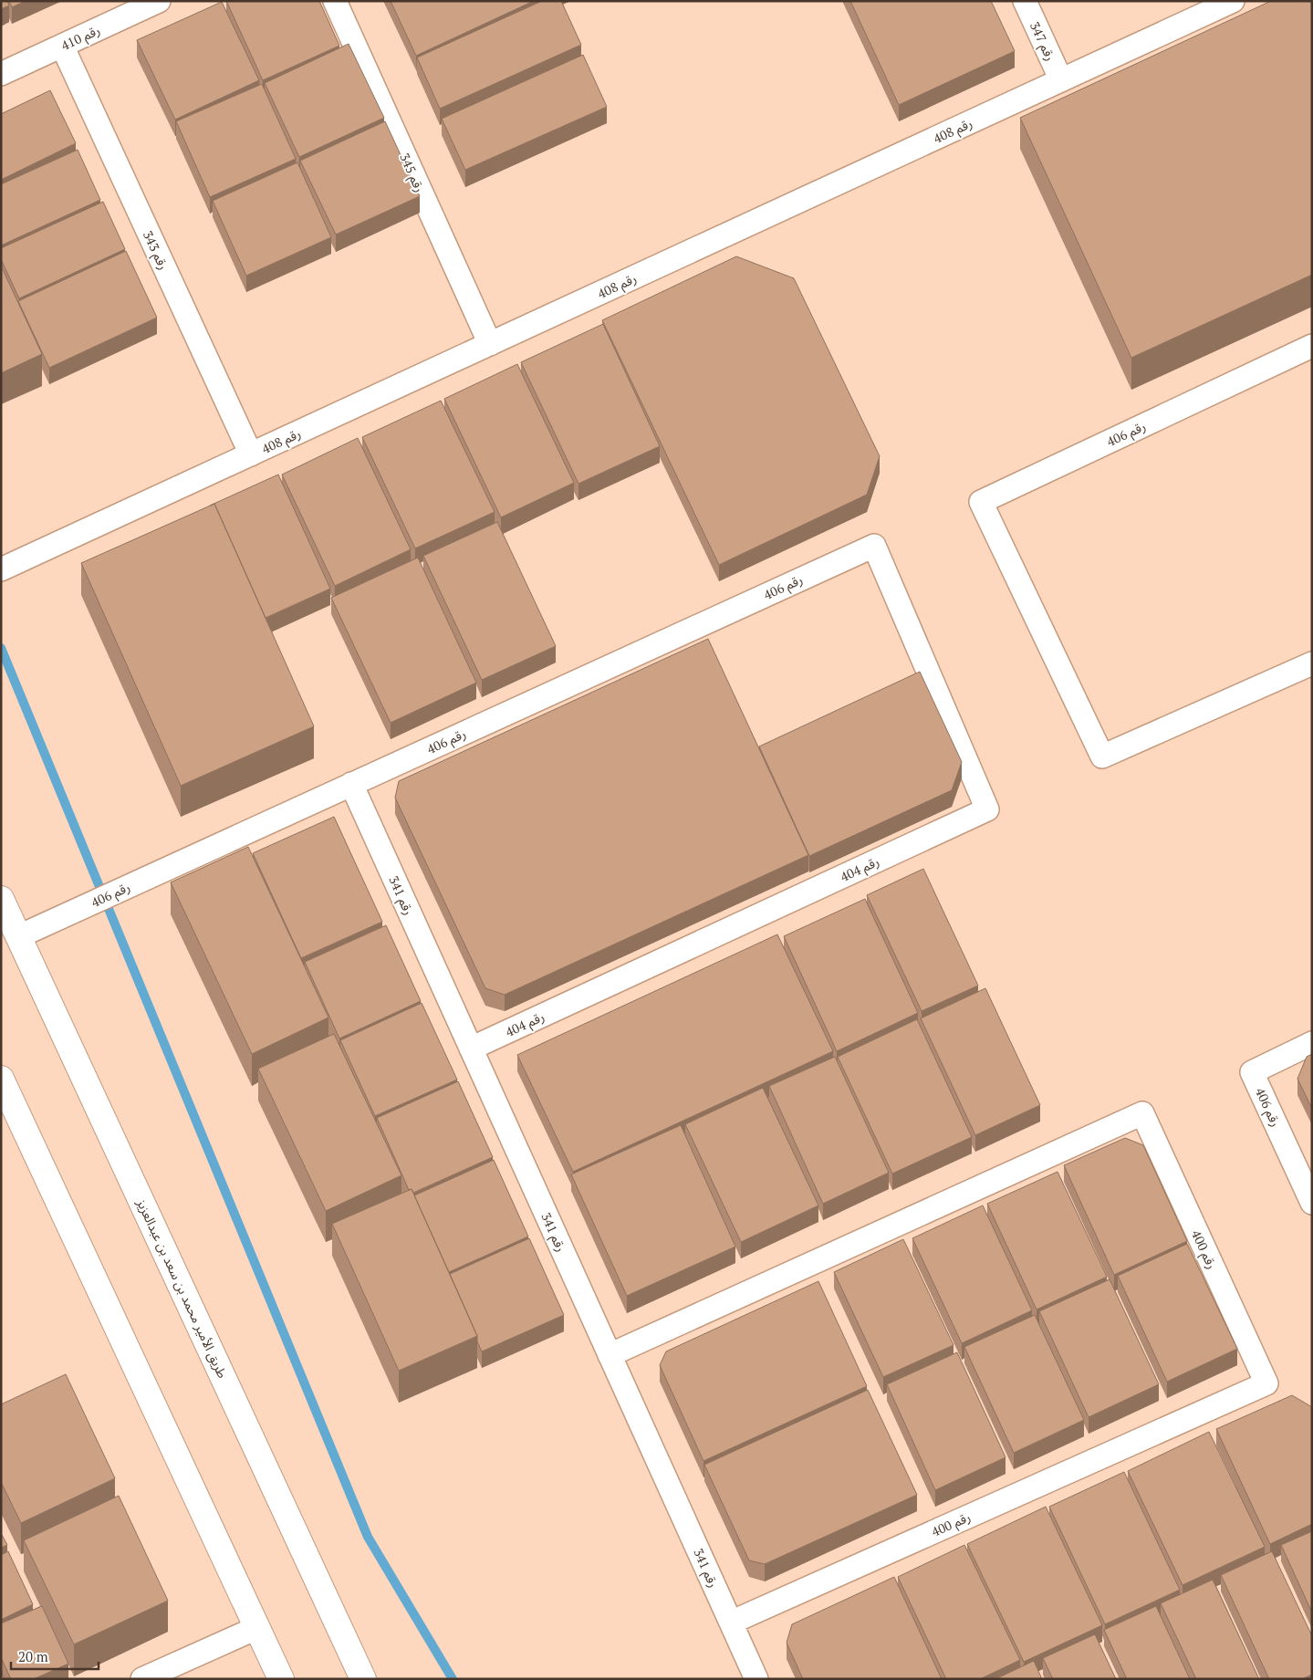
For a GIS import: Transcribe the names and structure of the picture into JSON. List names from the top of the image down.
{
  "streets": {
    "main road": ["طريق الأمير محمد بن سعد بن عبدالعزيز"],
    "street": [
      "رقم 410",
      "رقم 347",
      "رقم 408",
      "رقم 345",
      "رقم 343",
      "رقم 406",
      "رقم 404",
      "رقم 341",
      "رقم 400"
    ]
  },
  "crossings": [
    ["رقم 410", "رقم 343"],
    ["رقم 347", "رقم 408"],
    ["رقم 408", "رقم 345"],
    ["رقم 408", "رقم 343"],
    ["رقم 406", "رقم 404"],
    ["رقم 406", "رقم 341"],
    ["رقم 406", "طريق الأمير محمد بن سعد بن عبدالعزيز"],
    ["رقم 404", "رقم 341"],
    ["رقم 341", "رقم 400"]
  ],
  "scale_bar": "20 m"
}
